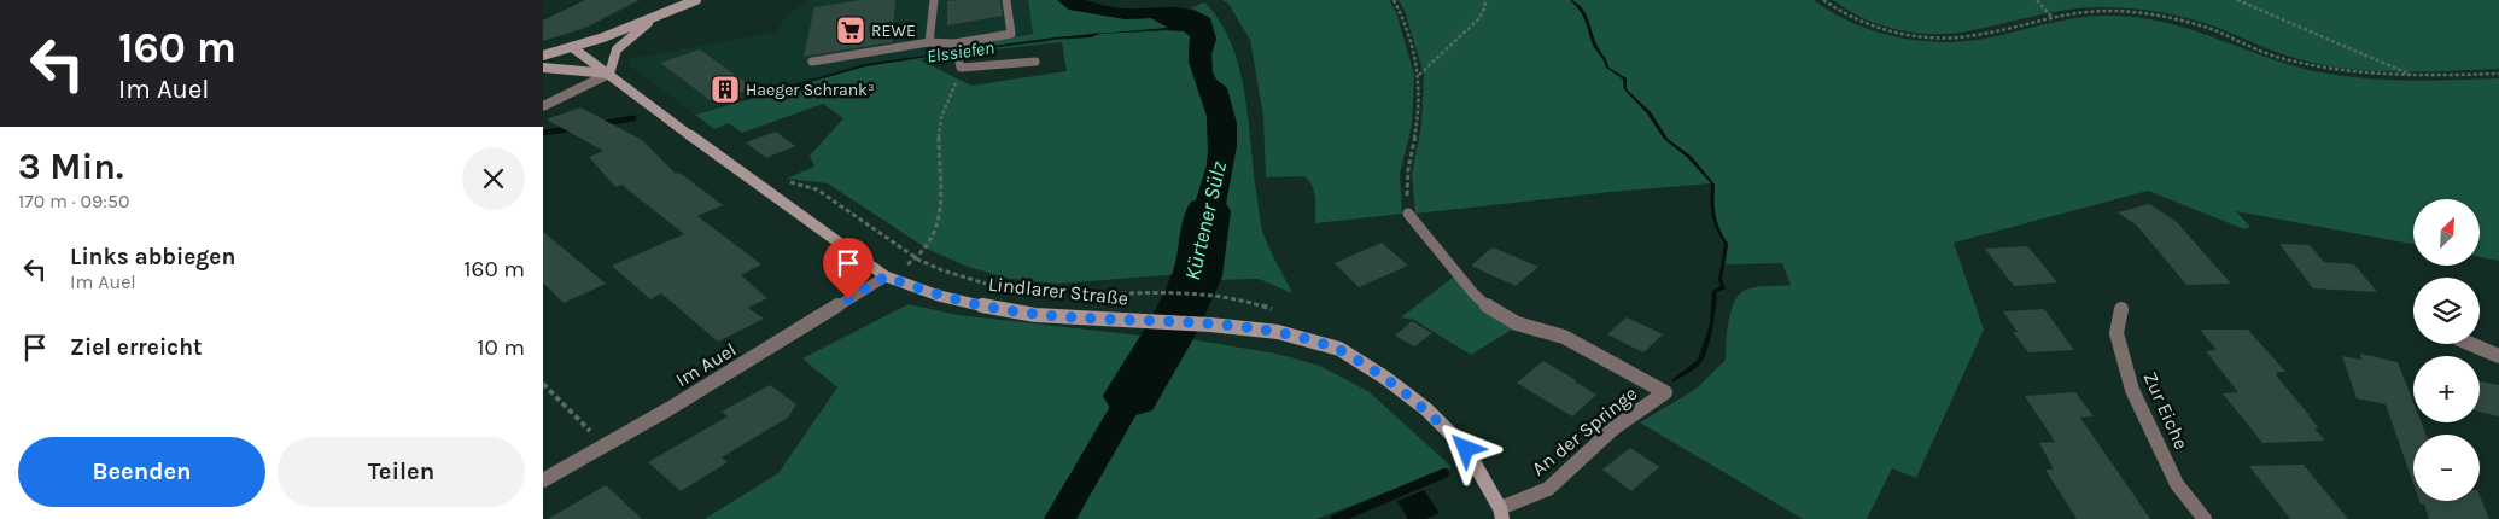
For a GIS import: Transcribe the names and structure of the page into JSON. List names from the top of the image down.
{
  "streets": {
    "main road": ["Lindlarer Straße"],
    "street": ["Im Auel", "Zur Eiche", "An der Springe"]
  },
  "crossings": [
    ["Lindlarer Straße", "Im Auel"],
    ["Lindlarer Straße", "An der Springe"]
  ],
  "water": ["Elssiefen", "Kürtener Sülz"],
  "places": {
    "supermarket": ["REWE"],
    "building": ["Haeger Schrank³"]
  },
  "north": "top right",
  "page": {
    "turn": ["160 m", "Im Auel"],
    "heading": ["3 Min.", "170 m · 09:50"],
    "map_buttons": ["+", "−"],
    "list": [
      {
        "name": "Links abbiegen",
        "note": "Im Auel",
        "value": "160 m"
      },
      {
        "name": "Ziel erreicht",
        "value": "10 m"
      }
    ],
    "buttons": ["Beenden", "Teilen"]
  }
}
